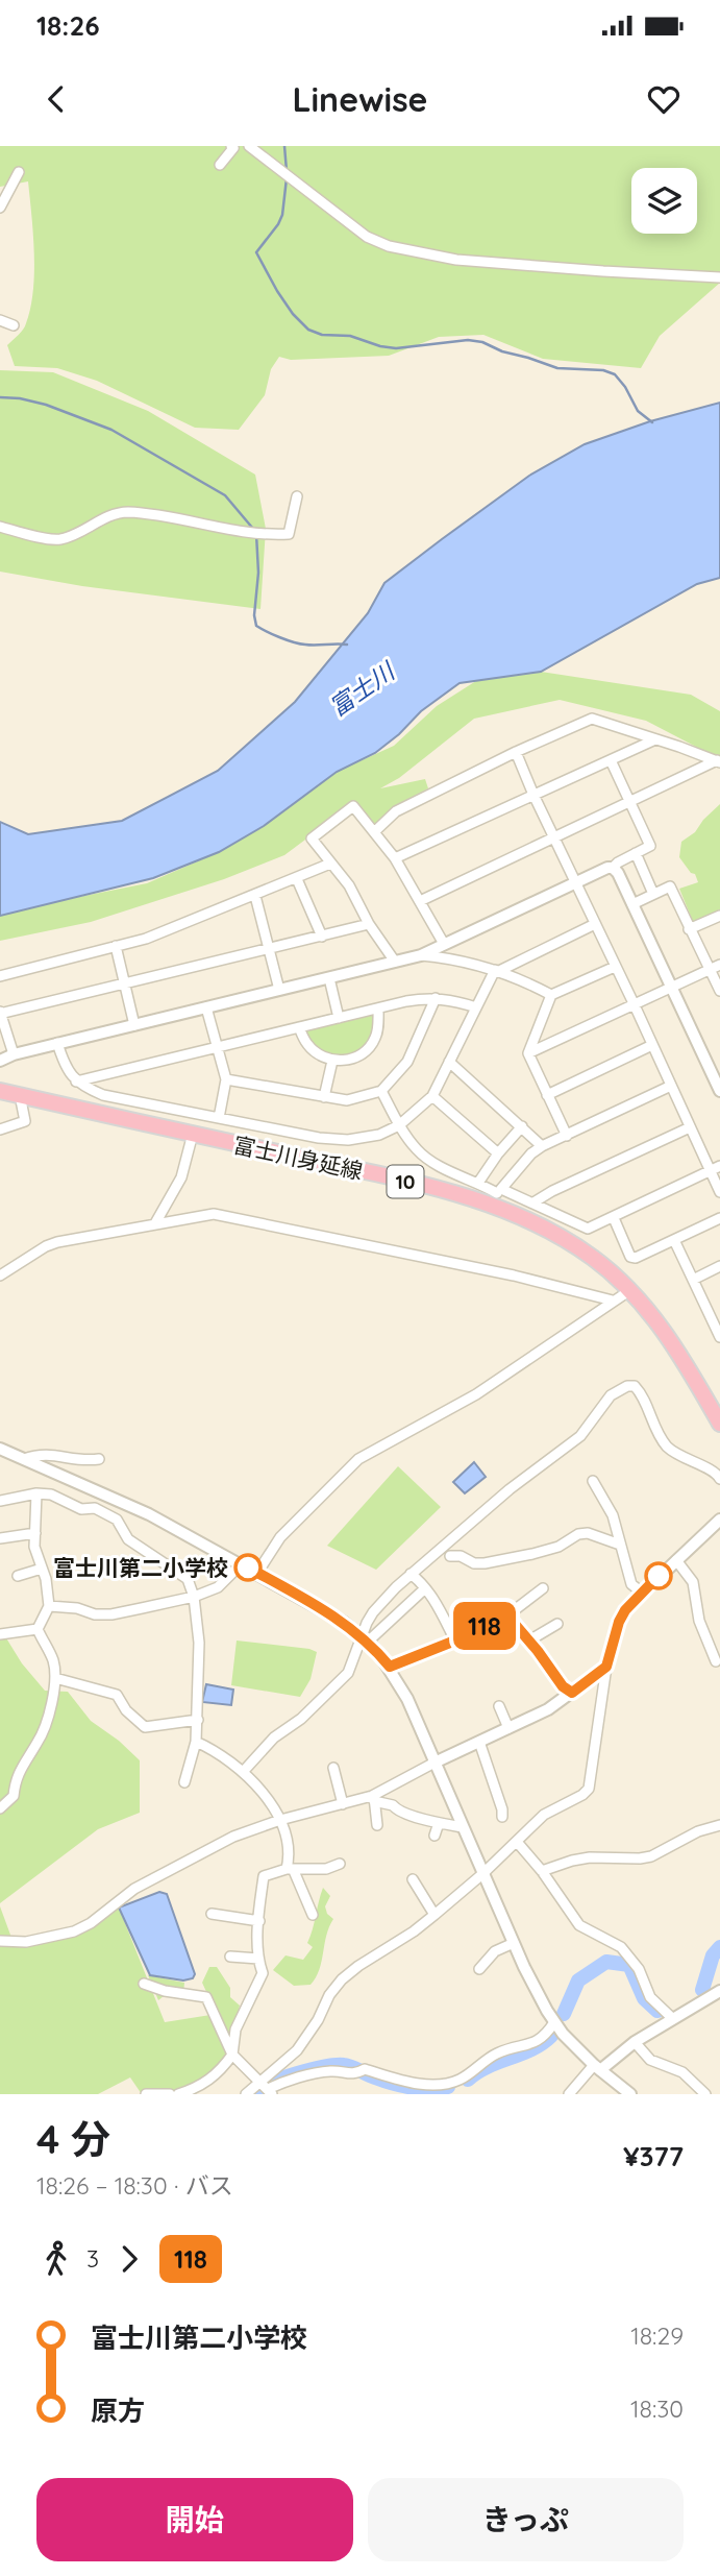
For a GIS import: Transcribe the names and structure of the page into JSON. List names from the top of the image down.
{
  "streets": {
    "main road": ["富士川身延線", "10"]
  },
  "water": ["富士川"],
  "places": ["富士川第二小学校"],
  "lines": ["bus line 118"],
  "page": {
    "status": "18:26",
    "header": "Linewise",
    "on_map": "118",
    "heading": ["4 分", "18:26 – 18:30 · バス", "¥377"],
    "legs": ["3", "118"],
    "list": [
      {
        "name": "富士川第二小学校",
        "value": "18:29"
      },
      {
        "name": "原方",
        "value": "18:30"
      }
    ],
    "buttons": ["開始", "きっぷ"]
  }
}
